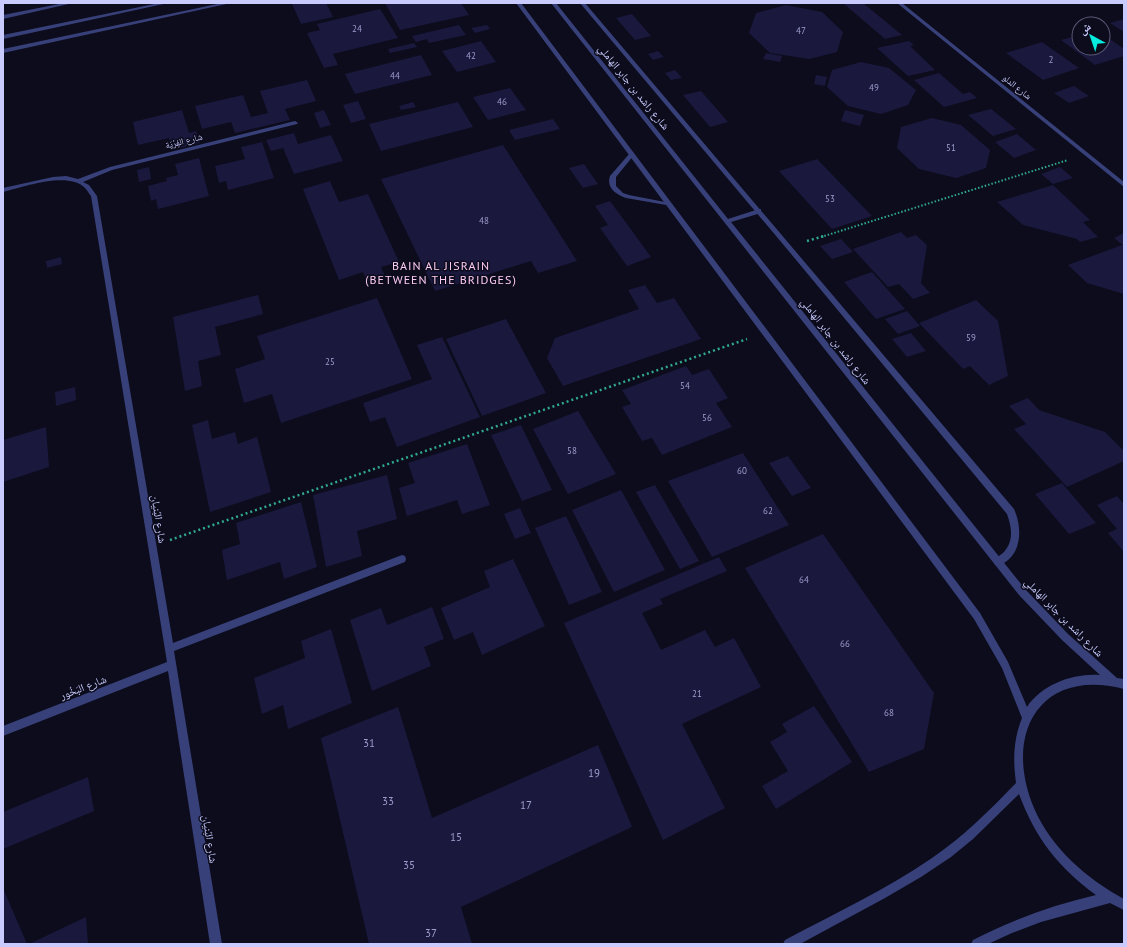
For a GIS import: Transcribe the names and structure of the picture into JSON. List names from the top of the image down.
{
  "streets": {
    "street": [
      "شارع راشد بن جابر الهاملي",
      "شارع الدلو",
      "شارع الفِرْيَة",
      "شارع البُنيان",
      "شارع البَخُور"
    ]
  },
  "crossings": [
    ["شارع الفِرْيَة", "شارع البُنيان"],
    ["شارع البُنيان", "شارع البَخُور"]
  ],
  "districts": ["BAIN AL JISRAIN (BETWEEN THE BRIDGES)"],
  "house_numbers": [
    "24",
    "47",
    "42",
    "2",
    "44",
    "49",
    "46",
    "51",
    "53",
    "48",
    "59",
    "25",
    "54",
    "56",
    "58",
    "60",
    "62",
    "64",
    "66",
    "21",
    "68",
    "31",
    "19",
    "33",
    "17",
    "15",
    "35",
    "37"
  ],
  "north": "top left"
}
